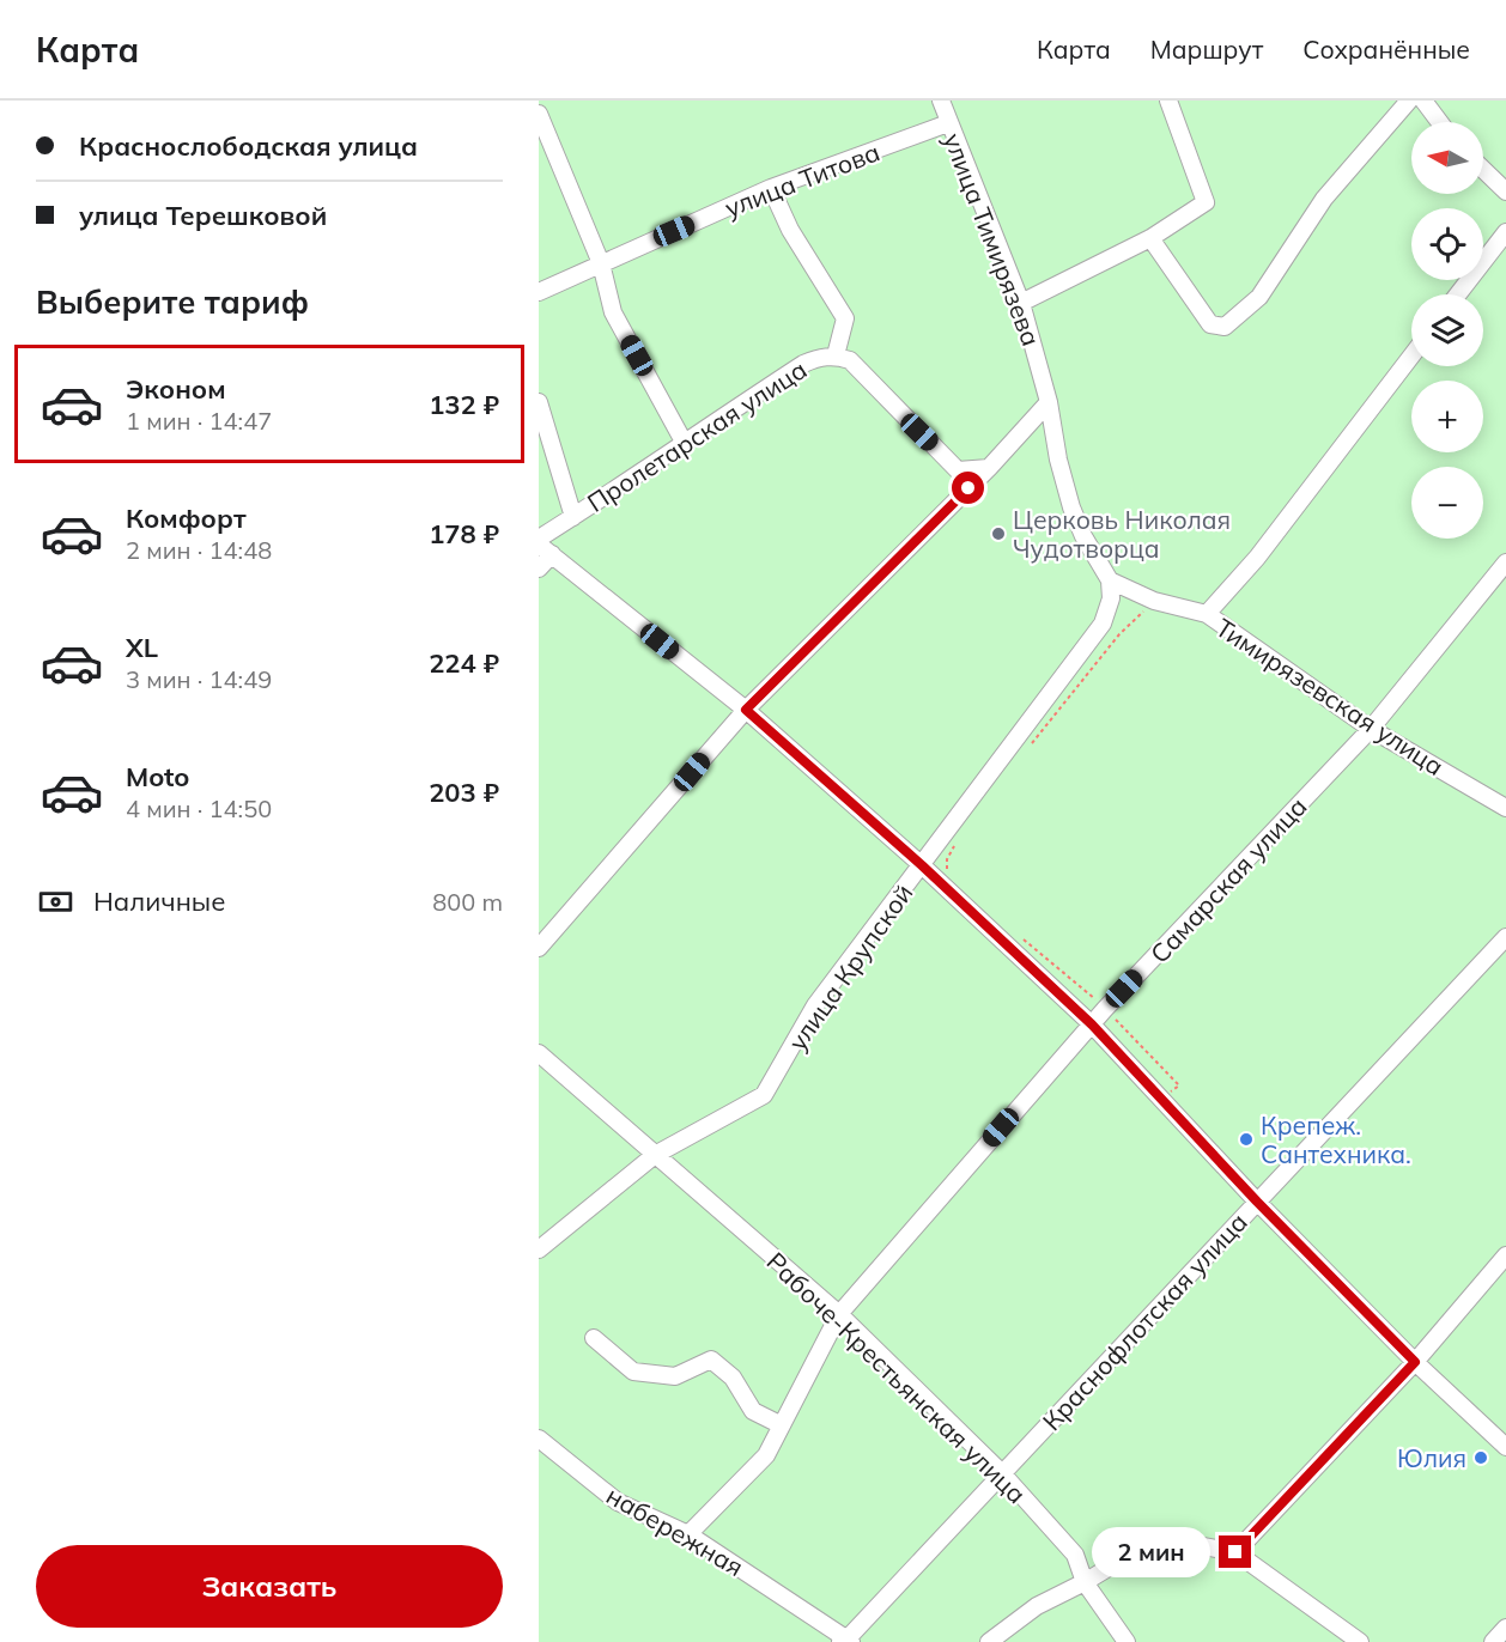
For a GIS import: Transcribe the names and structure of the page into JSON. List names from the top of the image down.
{
  "streets": {
    "street": [
      "улица Титова",
      "улица Тимирязева",
      "Пролетарская улица",
      "Тимирязевская улица",
      "Самарская улица",
      "улица Крупской",
      "Краснофлотская улица",
      "Рабоче-Крестьянская улица",
      "набережная"
    ]
  },
  "crossings": [
    ["улица Титова", "улица Тимирязева"],
    ["улица Тимирязева", "Тимирязевская улица"],
    ["улица Тимирязева", "улица Крупской"],
    ["Тимирязевская улица", "Самарская улица"],
    ["Тимирязевская улица", "улица Крупской"],
    ["Самарская улица", "Рабоче-Крестьянская улица"],
    ["Самарская улица", "набережная"],
    ["улица Крупской", "Рабоче-Крестьянская улица"],
    ["Краснофлотская улица", "Рабоче-Крестьянская улица"],
    ["Краснофлотская улица", "набережная"]
  ],
  "places": ["Церковь Николая Чудотворца", "Крепеж. Сантехника.", "Юлия"],
  "north": "left",
  "page": {
    "header": "Карта",
    "nav": ["Карта", "Маршрут", "Сохранённые"],
    "banner": ["Краснослободская улица", "улица Терешковой"],
    "map_buttons": ["+", "−"],
    "heading": "Выберите тариф",
    "list": [
      {
        "name": "Эконом",
        "note": "1 мин · 14:47",
        "value": "132 ₽"
      },
      {
        "name": "Комфорт",
        "note": "2 мин · 14:48",
        "value": "178 ₽"
      },
      {
        "name": "XL",
        "note": "3 мин · 14:49",
        "value": "224 ₽"
      },
      {
        "name": "Moto",
        "note": "4 мин · 14:50",
        "value": "203 ₽"
      }
    ],
    "pay": ["Наличные", "800 m"],
    "bubble": "2 мин",
    "buttons": "Заказать"
  }
}
